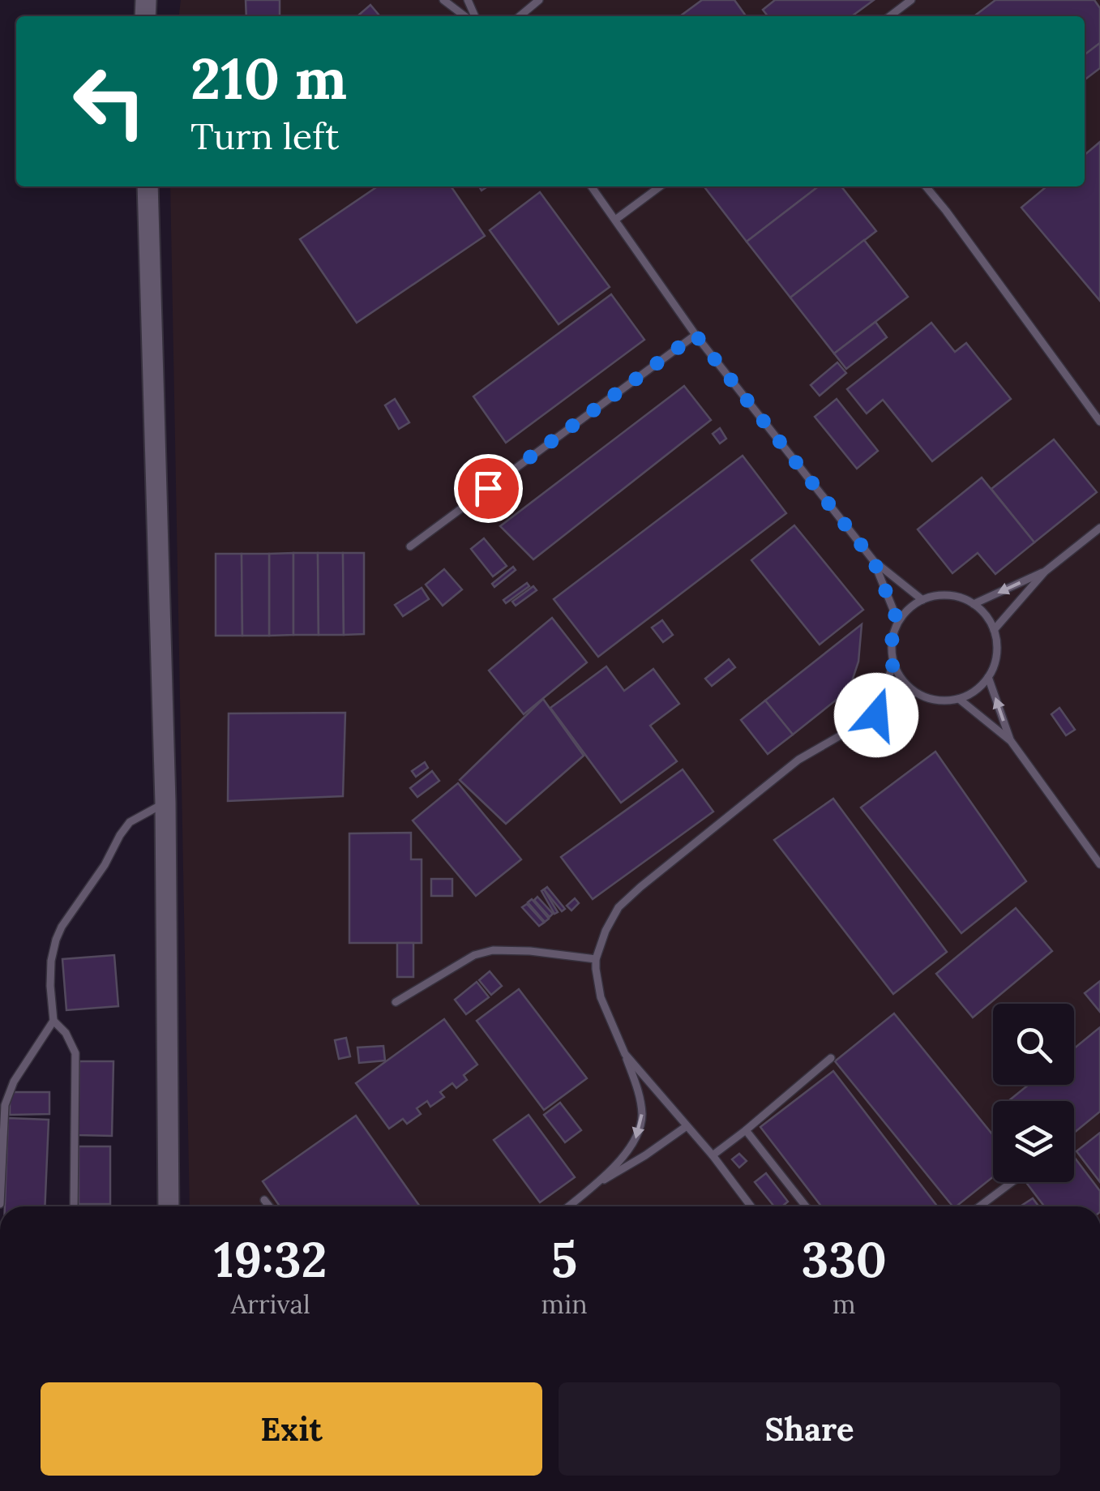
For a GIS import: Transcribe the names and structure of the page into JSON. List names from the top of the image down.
{
  "page": {
    "turn": ["210 m", "Turn left"],
    "eta": [
      "19:32",
      "Arrival",
      "5",
      "min",
      "330",
      "m"
    ],
    "buttons": ["Exit", "Share"]
  }
}
